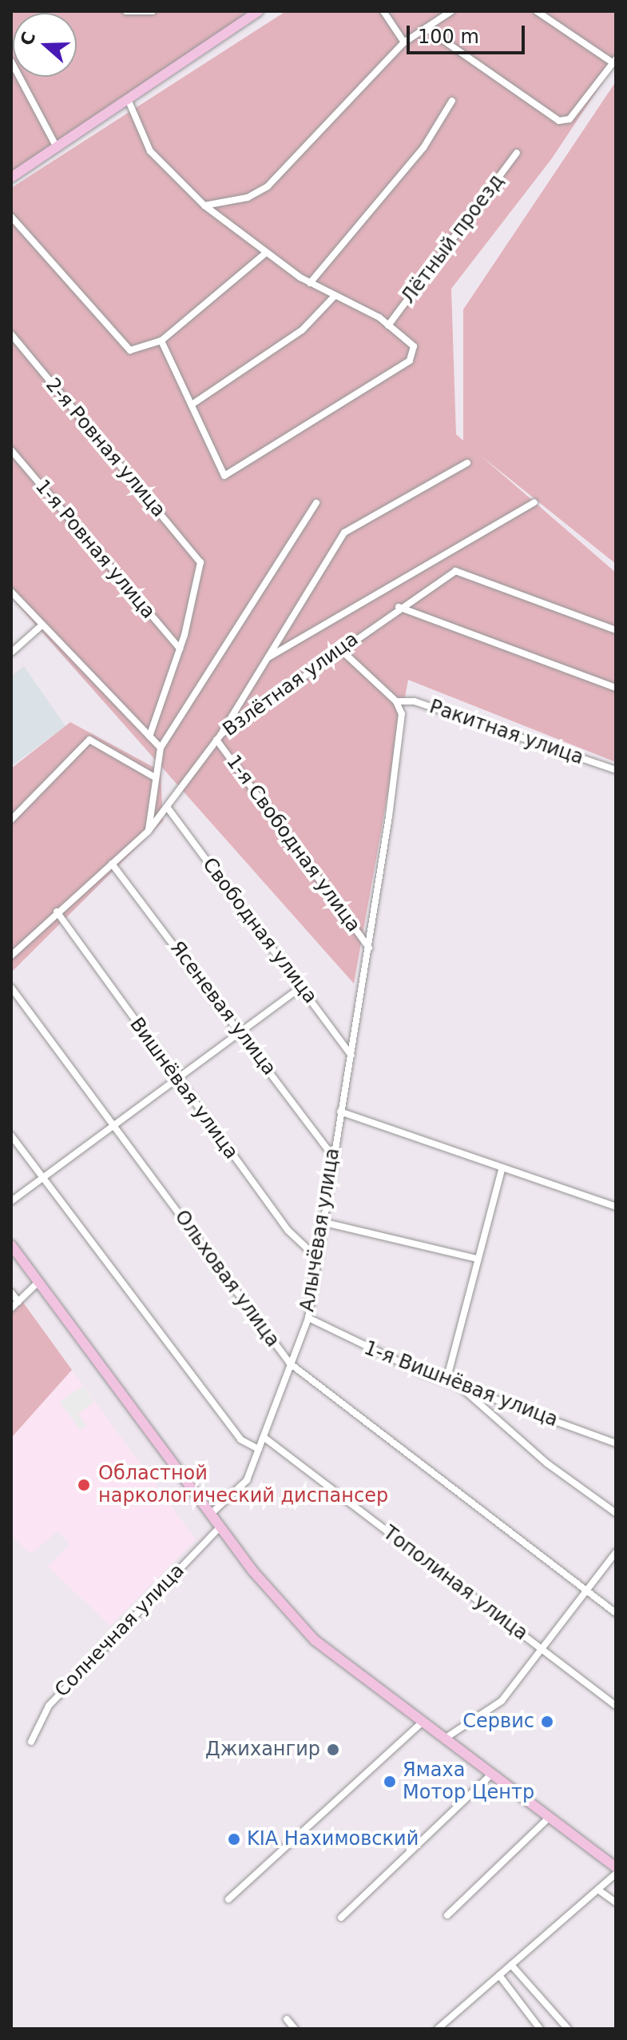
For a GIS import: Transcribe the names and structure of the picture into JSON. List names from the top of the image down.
{
  "streets": {
    "street": [
      "Лётный проезд",
      "2-я Ровная улица",
      "1-я Ровная улица",
      "Взлётная улица",
      "Ракитная улица",
      "1-я Свободная улица",
      "Свободная улица",
      "Ясеневая улица",
      "Вишнёвая улица",
      "Алычёвая улица",
      "Ольховая улица",
      "1-я Вишнёвая улица",
      "Тополиная улица",
      "Солнечная улица"
    ]
  },
  "crossings": [
    ["2-я Ровная улица", "1-я Ровная улица"],
    ["Взлётная улица", "1-я Свободная улица"],
    ["Взлётная улица", "Свободная улица"],
    ["Взлётная улица", "Ясеневая улица"],
    ["Взлётная улица", "Вишнёвая улица"],
    ["Ракитная улица", "Алычёвая улица"],
    ["1-я Свободная улица", "Алычёвая улица"],
    ["Свободная улица", "Алычёвая улица"],
    ["Ясеневая улица", "Алычёвая улица"],
    ["Вишнёвая улица", "Алычёвая улица"],
    ["Алычёвая улица", "Ольховая улица"],
    ["Алычёвая улица", "1-я Вишнёвая улица"],
    ["Алычёвая улица", "Тополиная улица"]
  ],
  "places": [
    "Областной наркологический диспансер",
    "Сервис",
    "Джихангир",
    "Ямаха Мотор Центр",
    "KIA Нахимовский"
  ],
  "scale_bar": "100 m",
  "north": "left"
}
